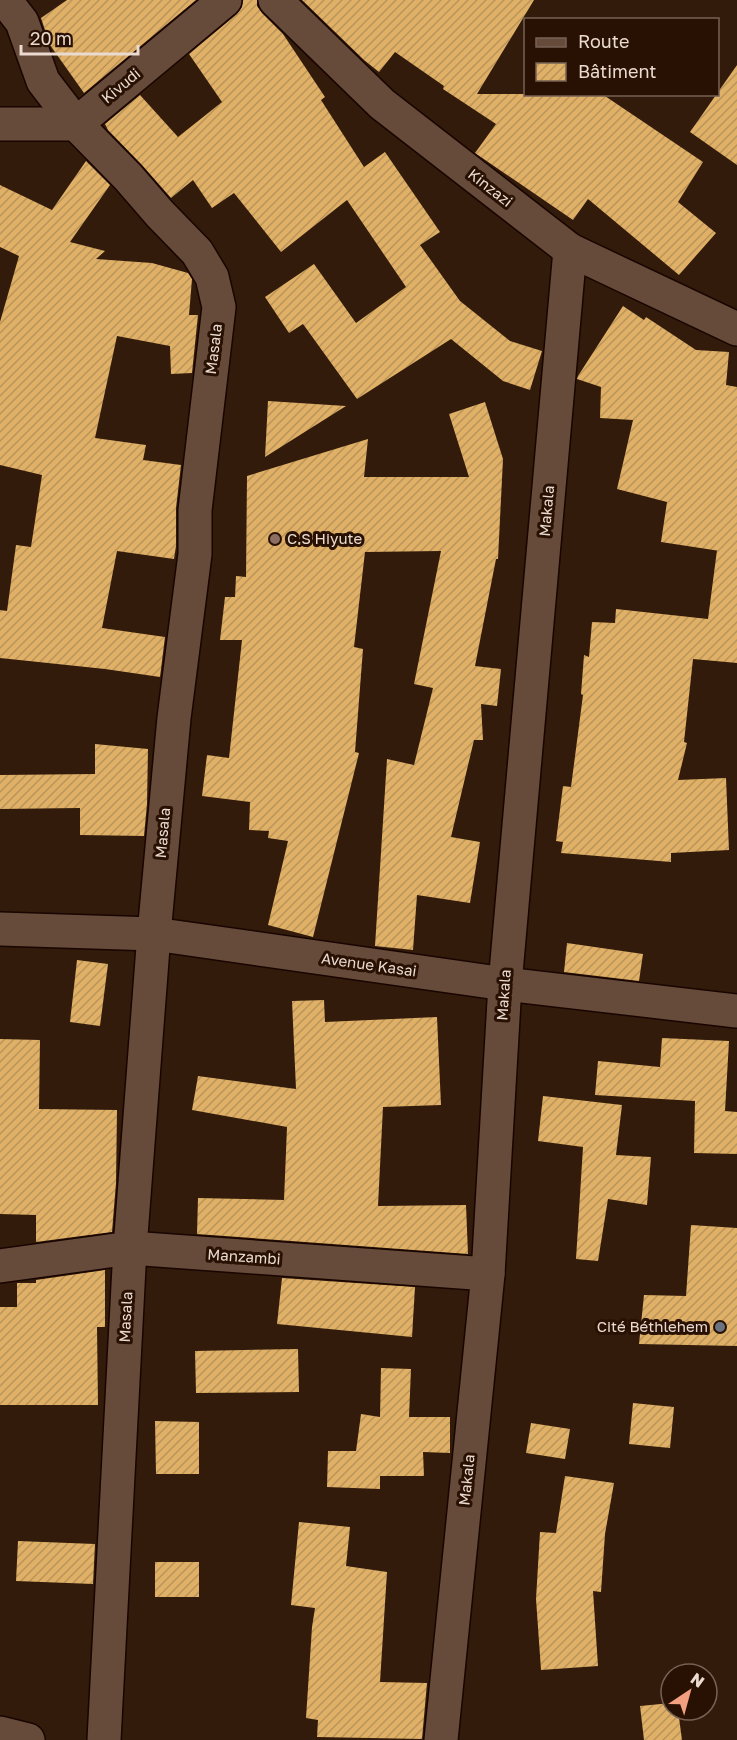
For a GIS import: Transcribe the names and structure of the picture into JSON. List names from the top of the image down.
{
  "streets": {
    "street": [
      "Kivudi",
      "Kinzazi",
      "Masala",
      "Makala",
      "Avenue Kasai",
      "Manzambi"
    ]
  },
  "crossings": [
    ["Kivudi", "Masala"],
    ["Kinzazi", "Makala"],
    ["Masala", "Avenue Kasai"],
    ["Masala", "Manzambi"],
    ["Makala", "Avenue Kasai"],
    ["Makala", "Manzambi"]
  ],
  "places": ["C.S Hiyute", "Cité Béthlehem"],
  "legend": ["Route", "Bâtiment"],
  "scale_bar": "20 m",
  "north": "top right"
}
